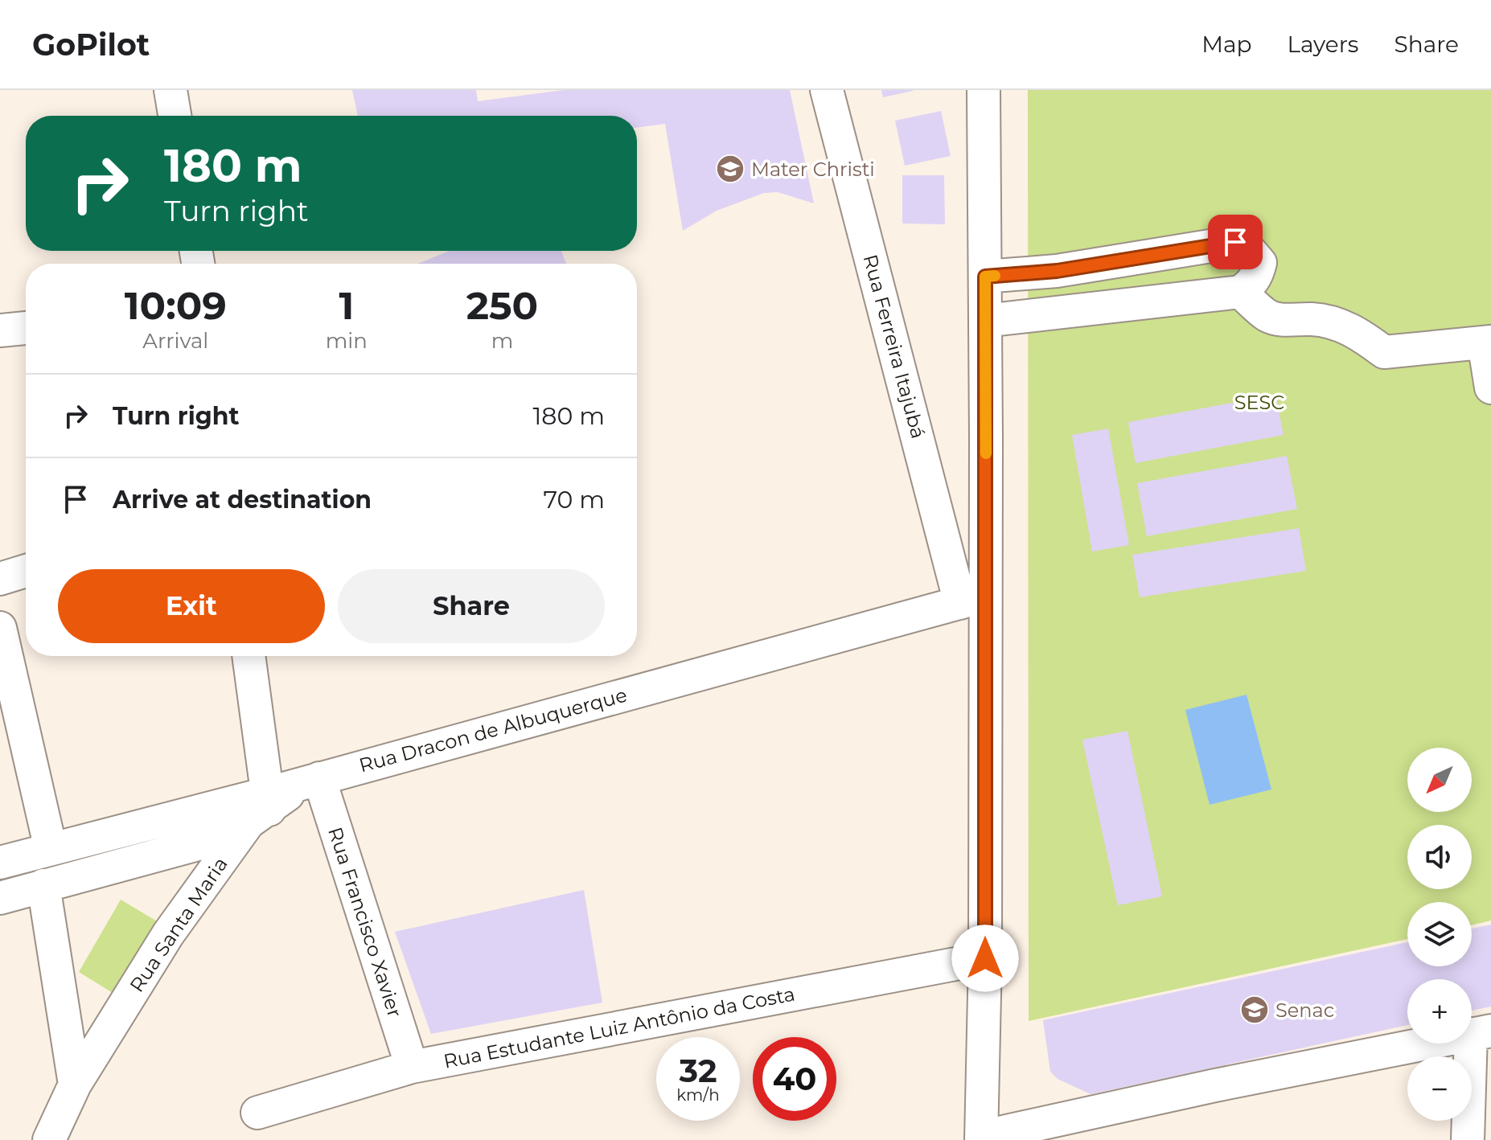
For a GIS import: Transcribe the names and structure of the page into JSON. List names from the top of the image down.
{
  "streets": {
    "street": [
      "Rua Ferreira Itajubá",
      "Rua Dracon de Albuquerque",
      "Rua Francisco Xavier",
      "Rua Santa Maria",
      "Rua Estudante Luiz Antônio da Costa"
    ]
  },
  "crossings": [
    ["Rua Ferreira Itajubá", "Rua Dracon de Albuquerque"],
    ["Rua Dracon de Albuquerque", "Rua Francisco Xavier"],
    ["Rua Dracon de Albuquerque", "Rua Santa Maria"],
    ["Rua Francisco Xavier", "Rua Santa Maria"],
    ["Rua Francisco Xavier", "Rua Estudante Luiz Antônio da Costa"]
  ],
  "parks": ["SESC"],
  "places": {
    "school or university": ["Mater Christi", "Senac"]
  },
  "north": "bottom left",
  "page": {
    "header": "GoPilot",
    "nav": ["Map", "Layers", "Share"],
    "turn": ["180 m", "Turn right"],
    "eta": [
      "10:09",
      "Arrival",
      "1",
      "min",
      "250",
      "m"
    ],
    "list": [
      {
        "name": "Turn right",
        "value": "180 m"
      },
      {
        "name": "Arrive at destination",
        "value": "70 m"
      }
    ],
    "buttons": ["Exit", "Share"],
    "map_buttons": ["+", "−"],
    "speed": "32 km/h",
    "limit": "40"
  }
}
